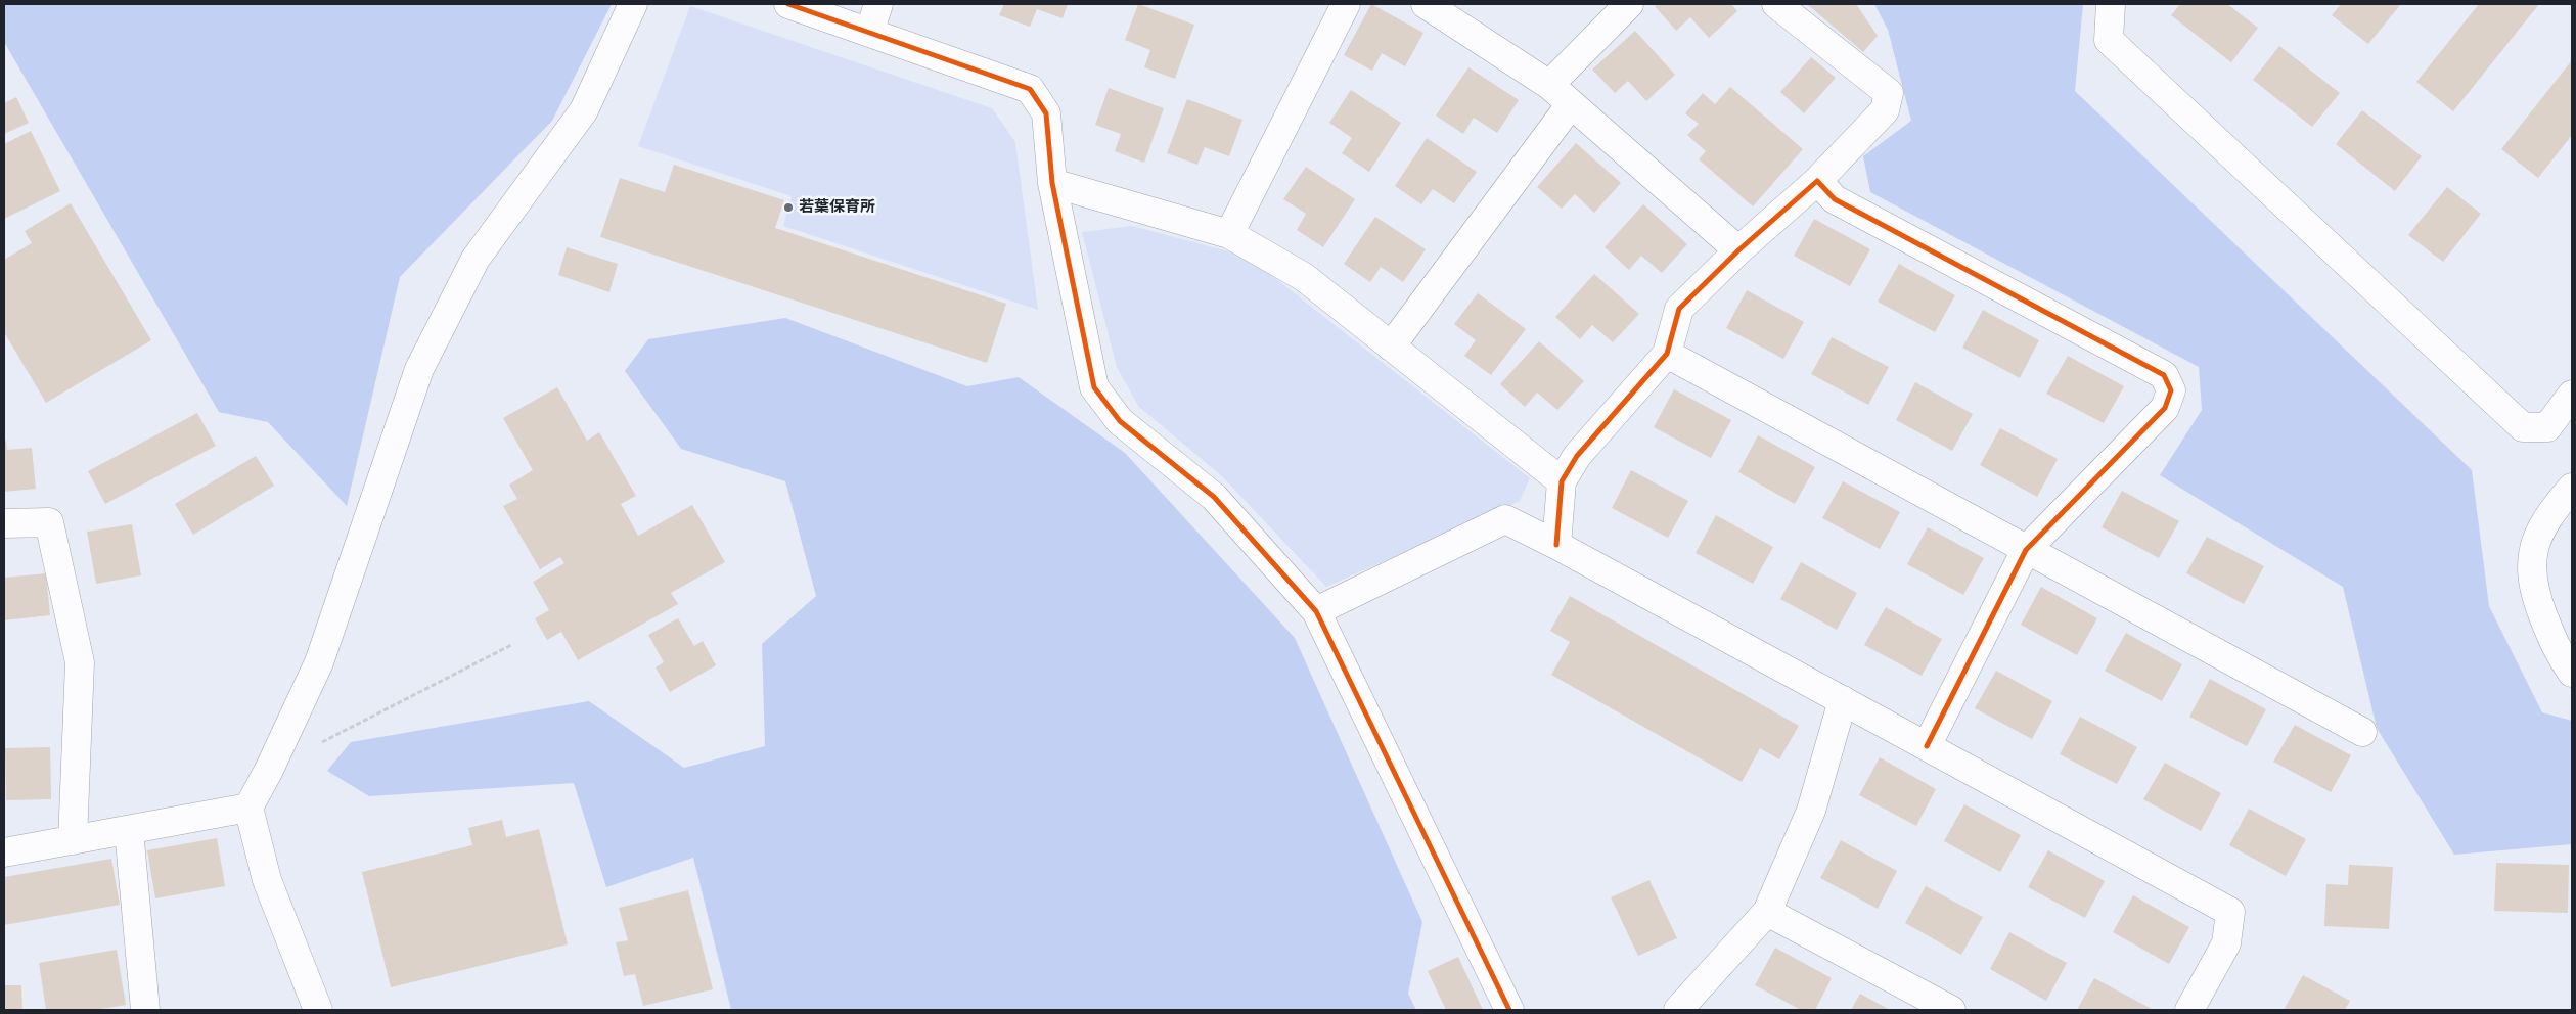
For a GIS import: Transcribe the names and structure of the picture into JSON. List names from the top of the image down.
{
  "places": ["若葉保育所"]
}
